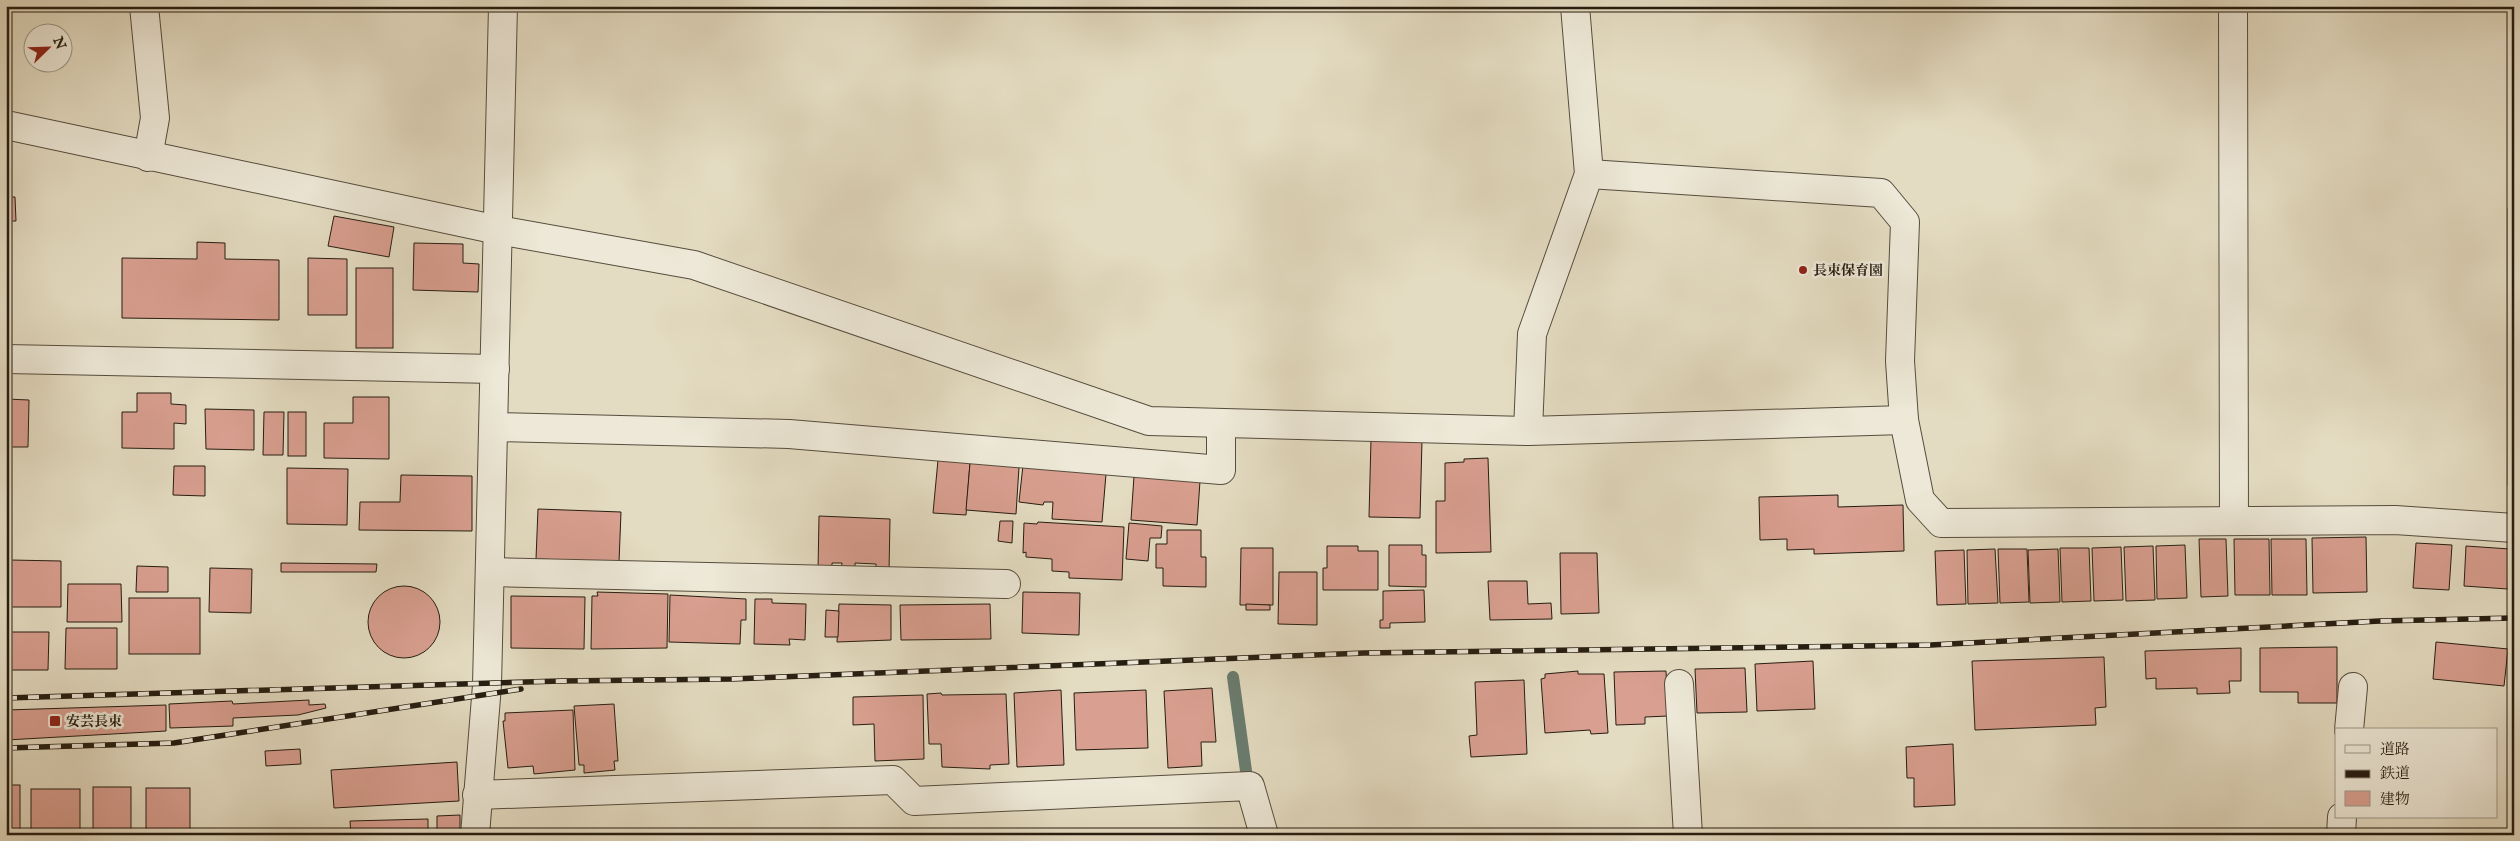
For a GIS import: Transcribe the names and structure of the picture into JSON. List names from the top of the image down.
{
  "places": {
    "other": ["長束保育園"],
    "transit": ["安芸長束"]
  },
  "legend": ["道路", "鉄道", "建物"],
  "north": "top right"
}
